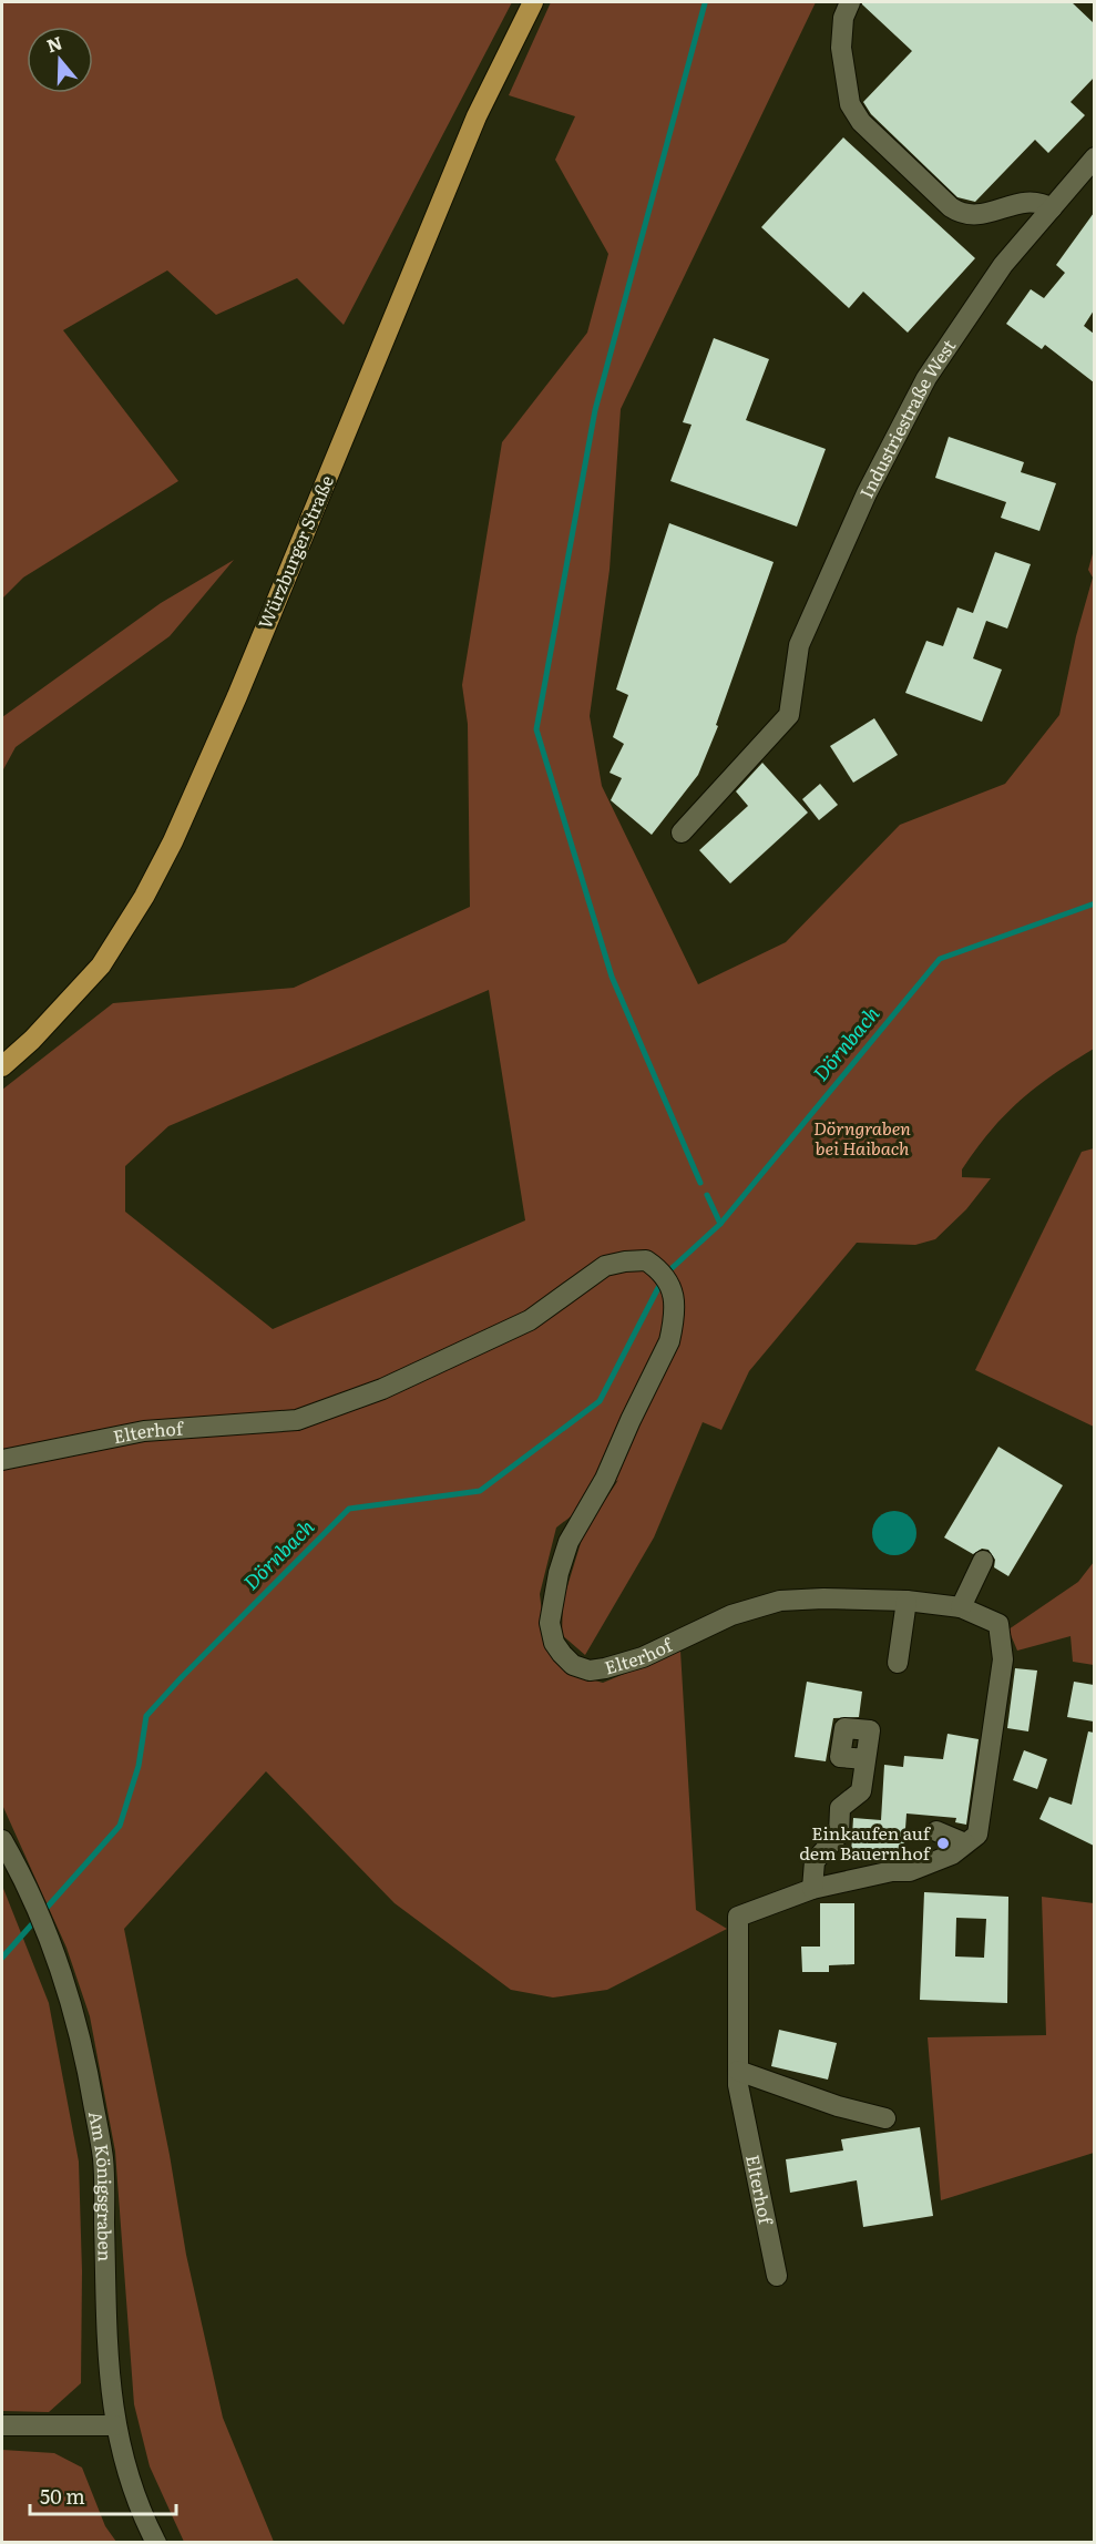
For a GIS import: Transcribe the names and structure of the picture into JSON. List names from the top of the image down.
{
  "streets": {
    "main road": ["Würzburger Straße"],
    "street": ["Industriestraße West", "Elterhof", "Am Königsgraben"]
  },
  "water": ["Dörnbach"],
  "parks": ["Dörngraben bei Haibach"],
  "places": ["Einkaufen auf dem Bauernhof"],
  "scale_bar": "50 m",
  "north": "top"
}
